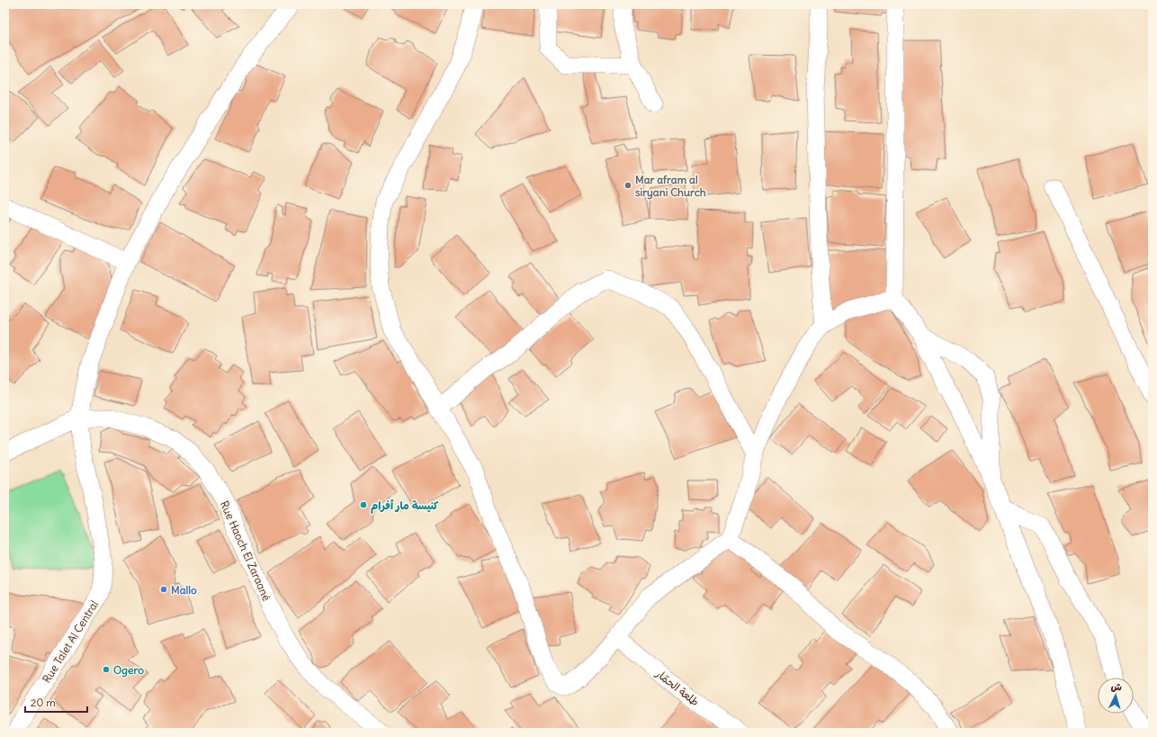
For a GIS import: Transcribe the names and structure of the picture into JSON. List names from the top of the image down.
{
  "streets": {
    "street": ["Rue Haoch El Zaraané", "Rue Talet Al Central", "طلعة الحمّار"]
  },
  "crossings": [
    ["Rue Haoch El Zaraané", "Rue Talet Al Central"]
  ],
  "places": [
    "Mar afram al siryani Church",
    "كنيسة مار أفرام",
    "Mallo",
    "Ogero"
  ],
  "scale_bar": "20 m",
  "north": "top"
}
